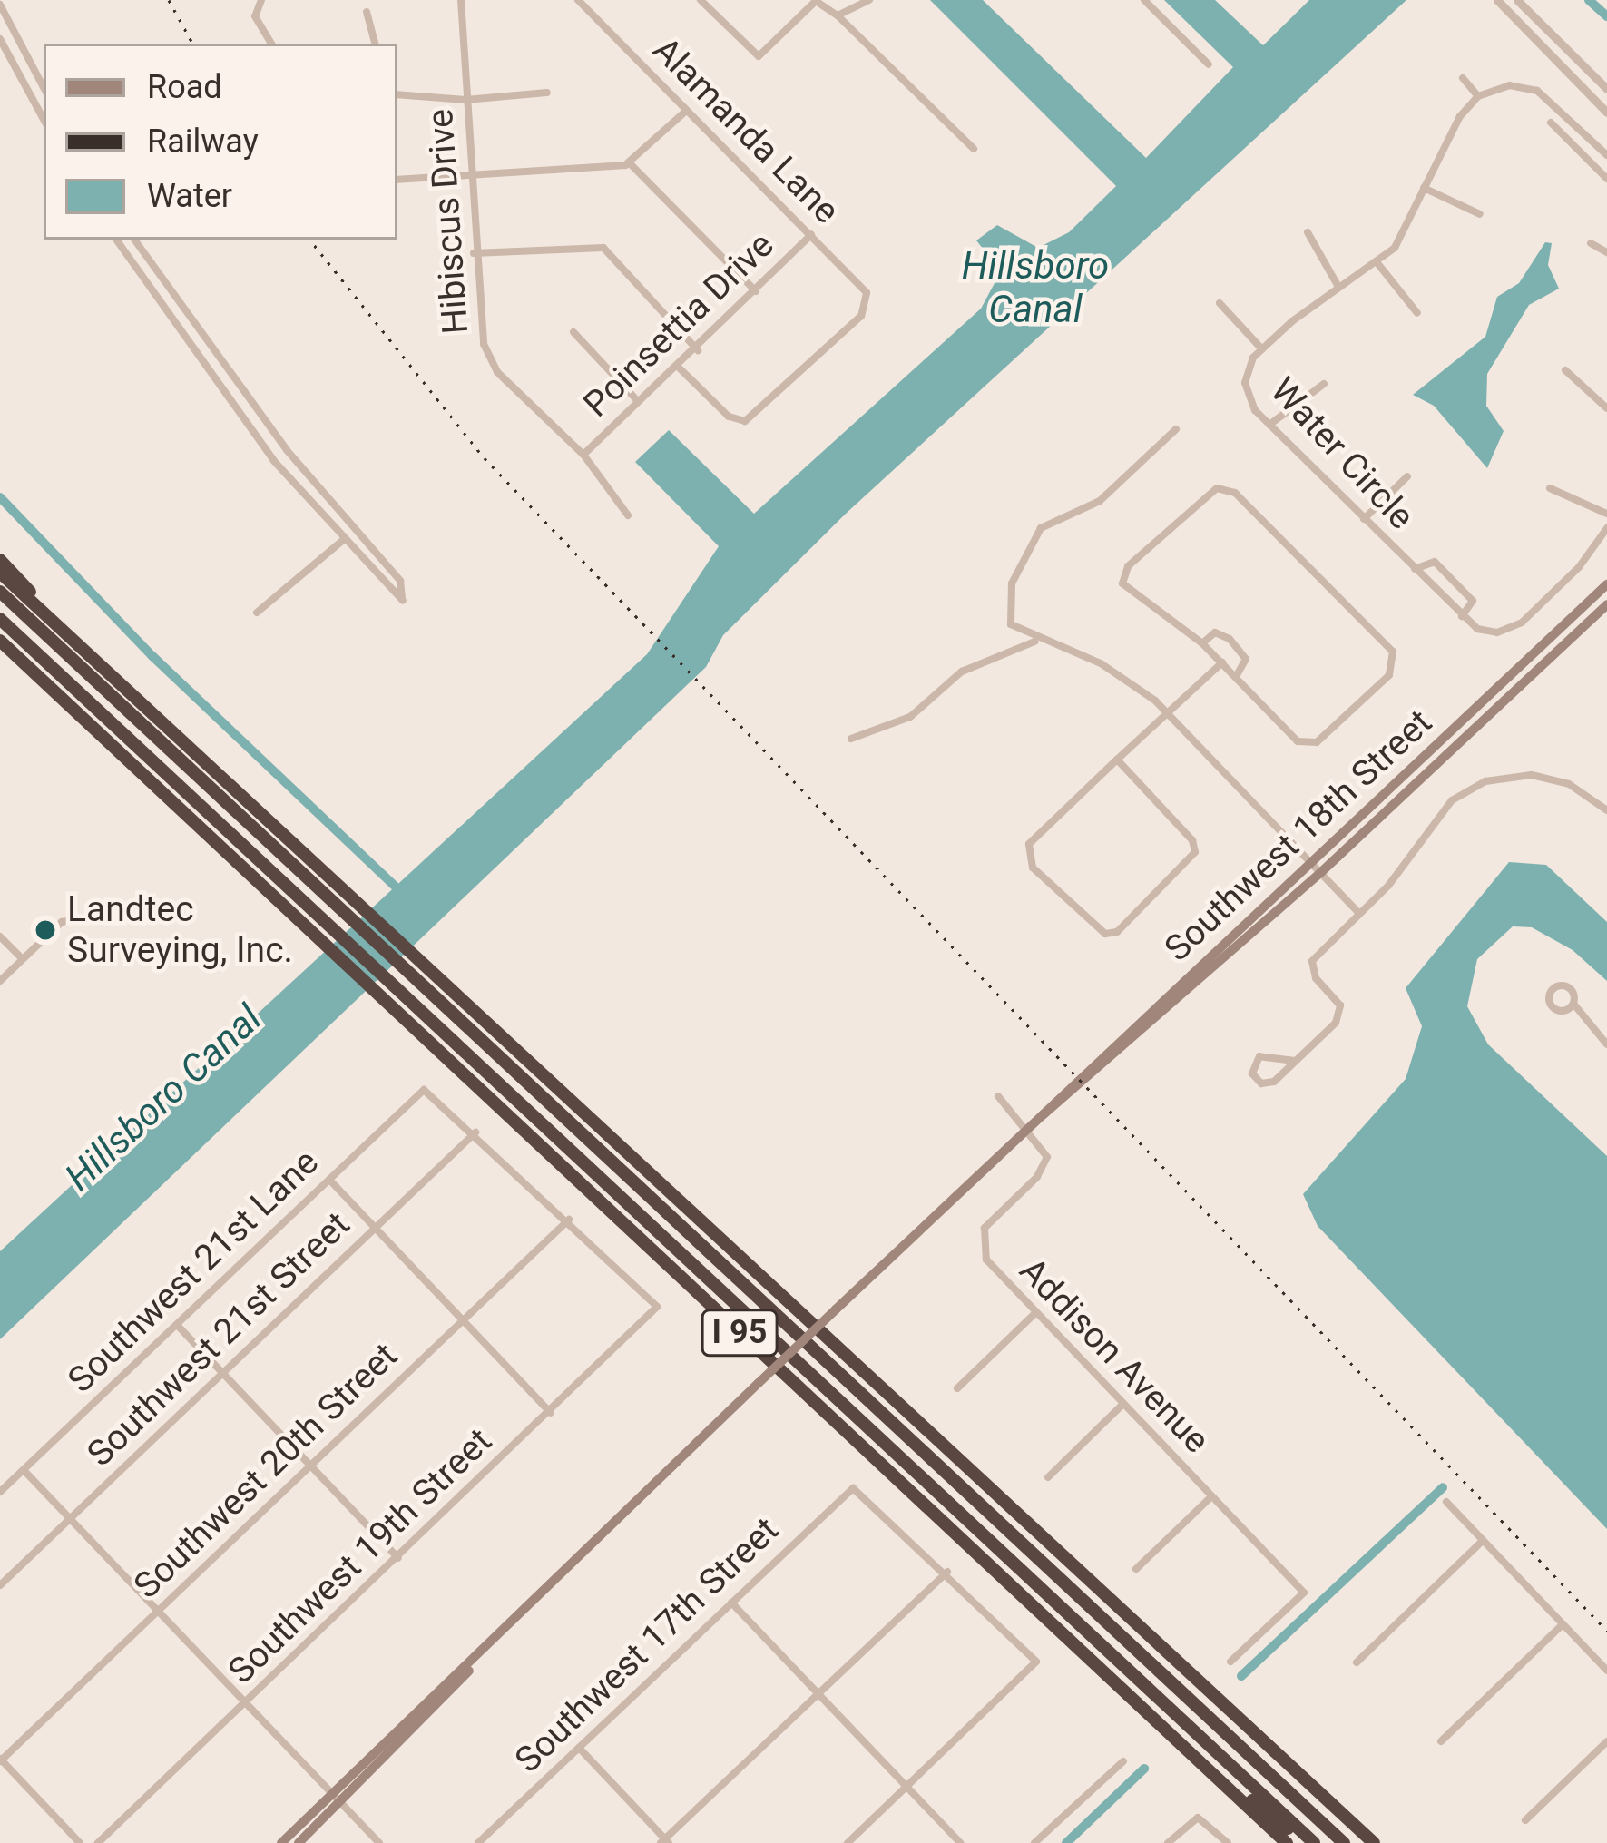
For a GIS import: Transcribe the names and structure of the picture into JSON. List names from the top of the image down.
{
  "streets": {
    "highway": ["I 95"],
    "main road": ["Southwest 18th Street"],
    "street": [
      "Alamanda Lane",
      "Hibiscus Drive",
      "Poinsettia Drive",
      "Water Circle",
      "Southwest 21st Lane",
      "Southwest 21st Street",
      "Addison Avenue",
      "Southwest 20th Street",
      "Southwest 19th Street",
      "Southwest 17th Street"
    ]
  },
  "crossings": [
    ["Alamanda Lane", "Poinsettia Drive"],
    ["Hibiscus Drive", "Poinsettia Drive"],
    ["Southwest 18th Street", "Addison Avenue"],
    ["Southwest 21st Lane", "Southwest 21st Street"],
    ["Southwest 20th Street", "Southwest 19th Street"]
  ],
  "water": ["Hillsboro Canal"],
  "places": ["Landtec Surveying, Inc."],
  "legend": ["Road", "Railway", "Water"]
}
